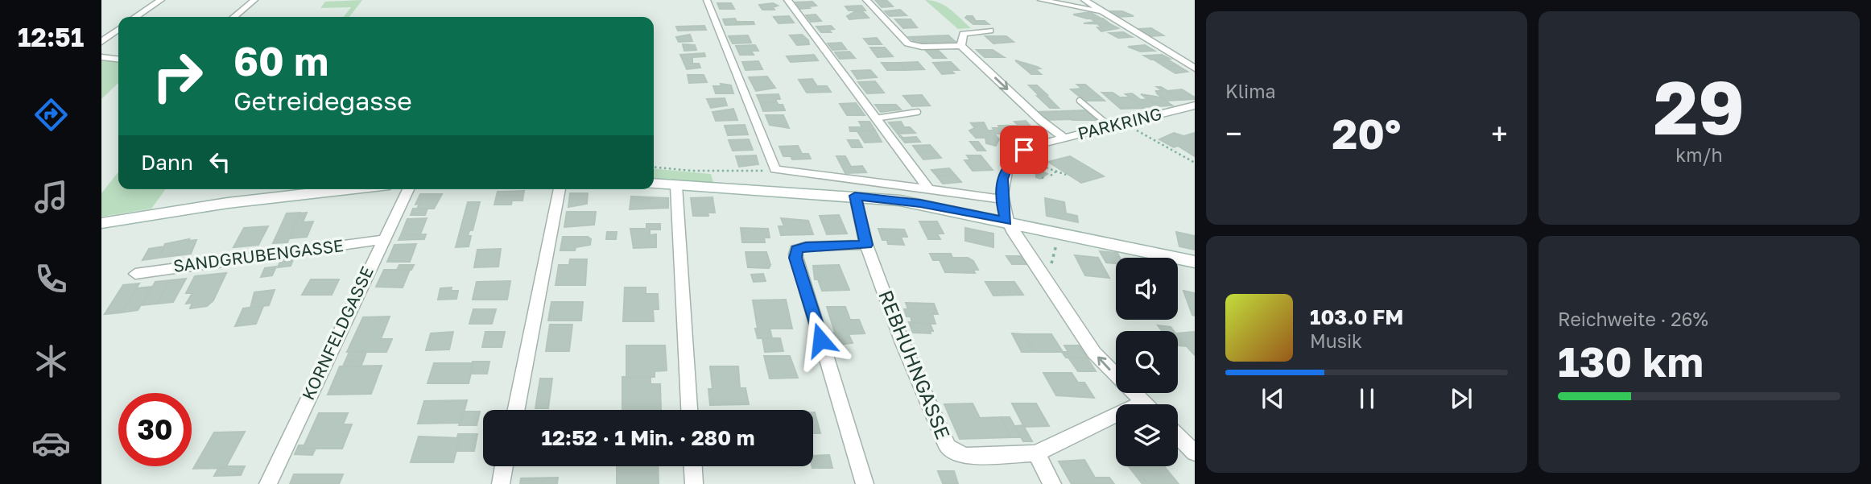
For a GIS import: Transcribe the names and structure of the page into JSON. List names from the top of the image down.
{
  "streets": {
    "street": [
      "PARKRING",
      "SANDGRUBENGASSE",
      "KORNFELDGASSE",
      "REBHUHNGASSE"
    ]
  },
  "crossings": [
    ["SANDGRUBENGASSE", "KORNFELDGASSE"]
  ],
  "page": {
    "tabs": "12:51",
    "tile": [
      "Klima",
      ["29", "km/h"],
      ["Reichweite · 26%", "130 km"]
    ],
    "turn": ["60 m", "Getreidegasse"],
    "heat": ["−", "20°", "+"],
    "then": "Dann",
    "song": ["103.0 FM", "Musik"],
    "limit": "30",
    "trip": "12:52 · 1 Min. · 280 m"
  }
}
